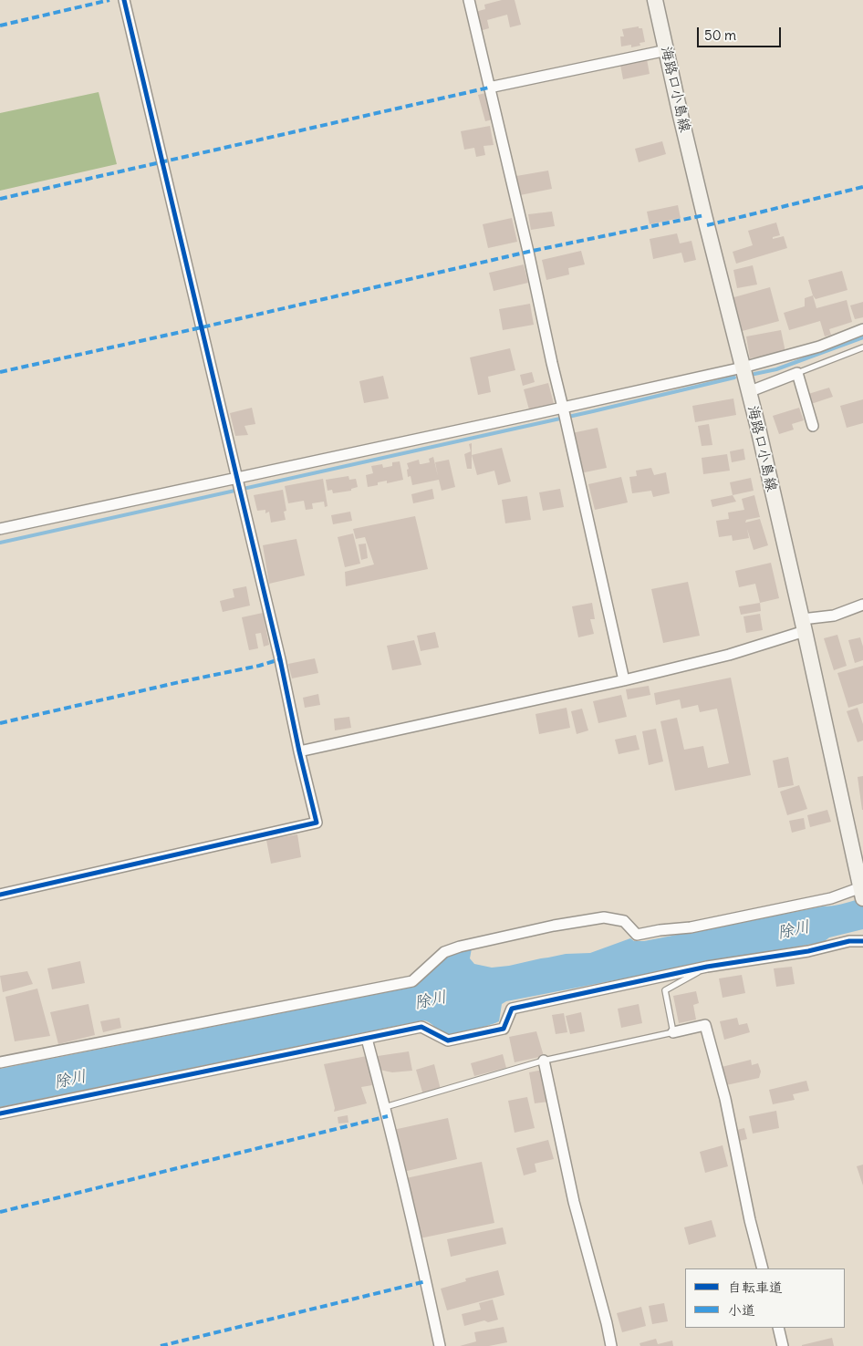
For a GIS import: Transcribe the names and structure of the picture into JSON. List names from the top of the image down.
{
  "streets": {
    "main road": ["海路口小島線"]
  },
  "water": ["除川"],
  "legend": ["自転車道", "小道"],
  "scale_bar": "50 m"
}
